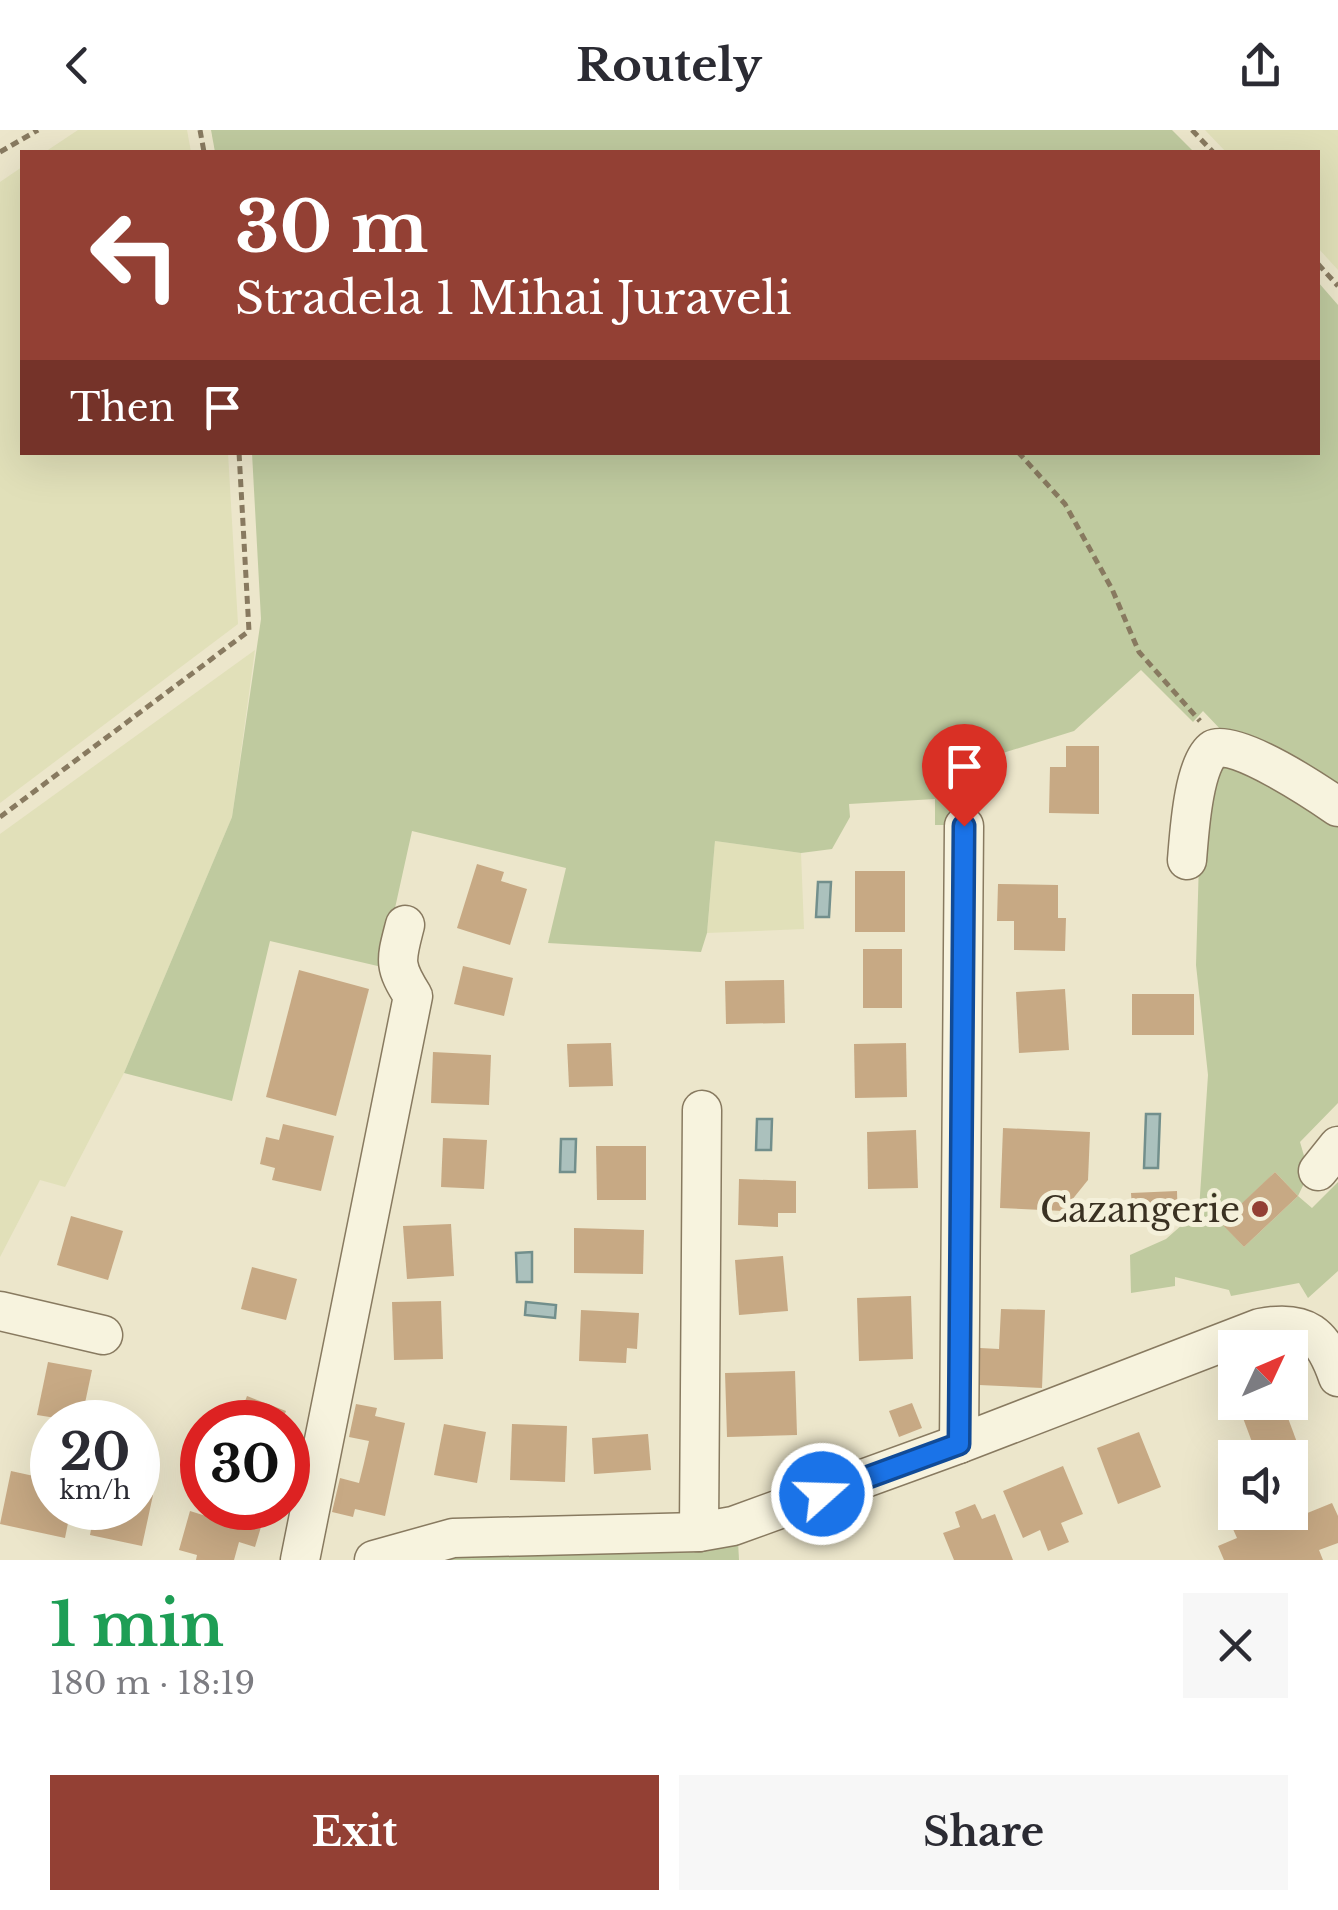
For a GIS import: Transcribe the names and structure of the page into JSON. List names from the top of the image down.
{
  "places": ["Cazangerie"],
  "north": "top right",
  "page": {
    "header": "Routely",
    "turn": ["30 m", "Stradela 1 Mihai Juraveli"],
    "then": "Then",
    "speed": "20 km/h",
    "limit": "30",
    "heading": ["1 min", "180 m · 18:19"],
    "buttons": ["Exit", "Share"]
  }
}
